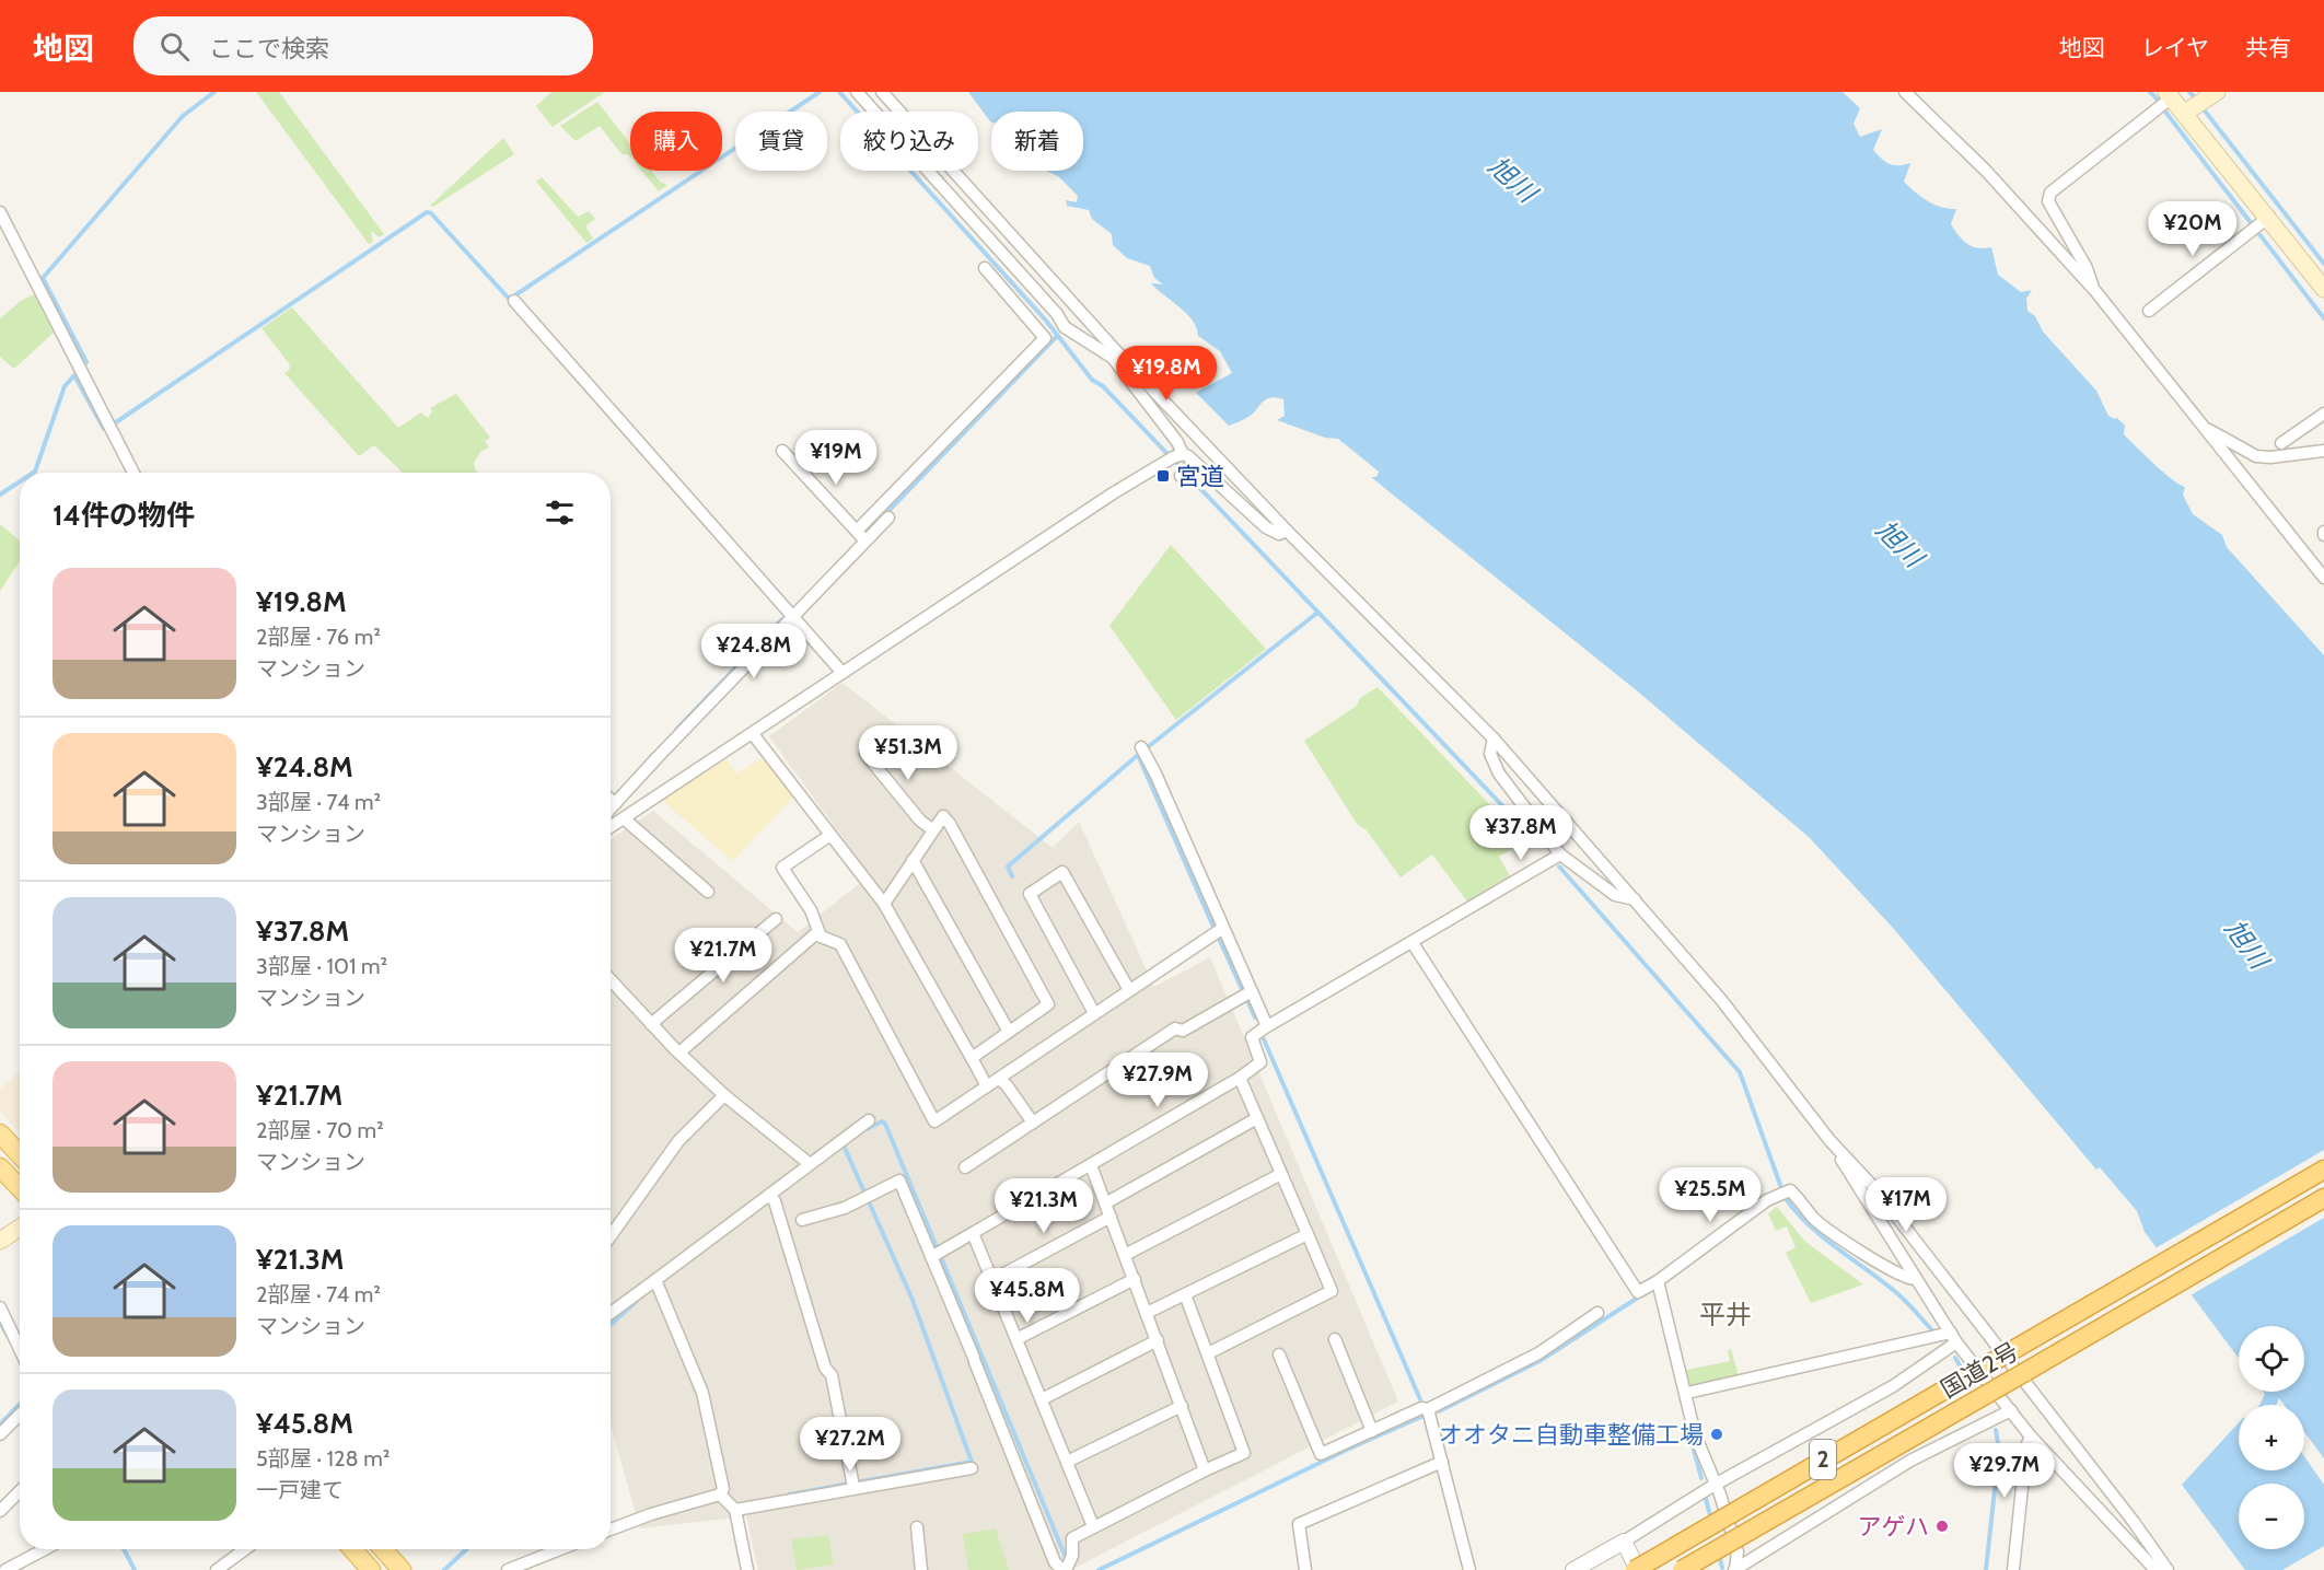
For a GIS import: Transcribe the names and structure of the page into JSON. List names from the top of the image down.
{
  "streets": {
    "highway": ["国道2号", "2"]
  },
  "districts": ["平井"],
  "water": ["旭川"],
  "places": {
    "transit": ["宮道"],
    "other": ["オオタニ自動車整備工場", "アゲハ"]
  },
  "page": {
    "header": "地図",
    "search": "ここで検索",
    "nav": ["地図", "レイヤ", "共有"],
    "chip": [
      "購入",
      "賃貸",
      "絞り込み",
      "新着"
    ],
    "price": [
      "¥20M",
      "¥19.8M",
      "¥19M",
      "¥24.8M",
      "¥51.3M",
      "¥37.8M",
      "¥21.7M",
      "¥27.9M",
      "¥25.5M",
      "¥17M",
      "¥21.3M",
      "¥45.8M",
      "¥27.2M",
      "¥29.7M"
    ],
    "heading": "14件の物件",
    "list": [
      {
        "name": "¥19.8M",
        "note": "2部屋 · 76 m² · マンション"
      },
      {
        "name": "¥24.8M",
        "note": "3部屋 · 74 m² · マンション"
      },
      {
        "name": "¥37.8M",
        "note": "3部屋 · 101 m² · マンション"
      },
      {
        "name": "¥21.7M",
        "note": "2部屋 · 70 m² · マンション"
      },
      {
        "name": "¥21.3M",
        "note": "2部屋 · 74 m² · マンション"
      },
      {
        "name": "¥45.8M",
        "note": "5部屋 · 128 m² · 一戸建て"
      }
    ],
    "map_buttons": ["+", "−"]
  }
}
